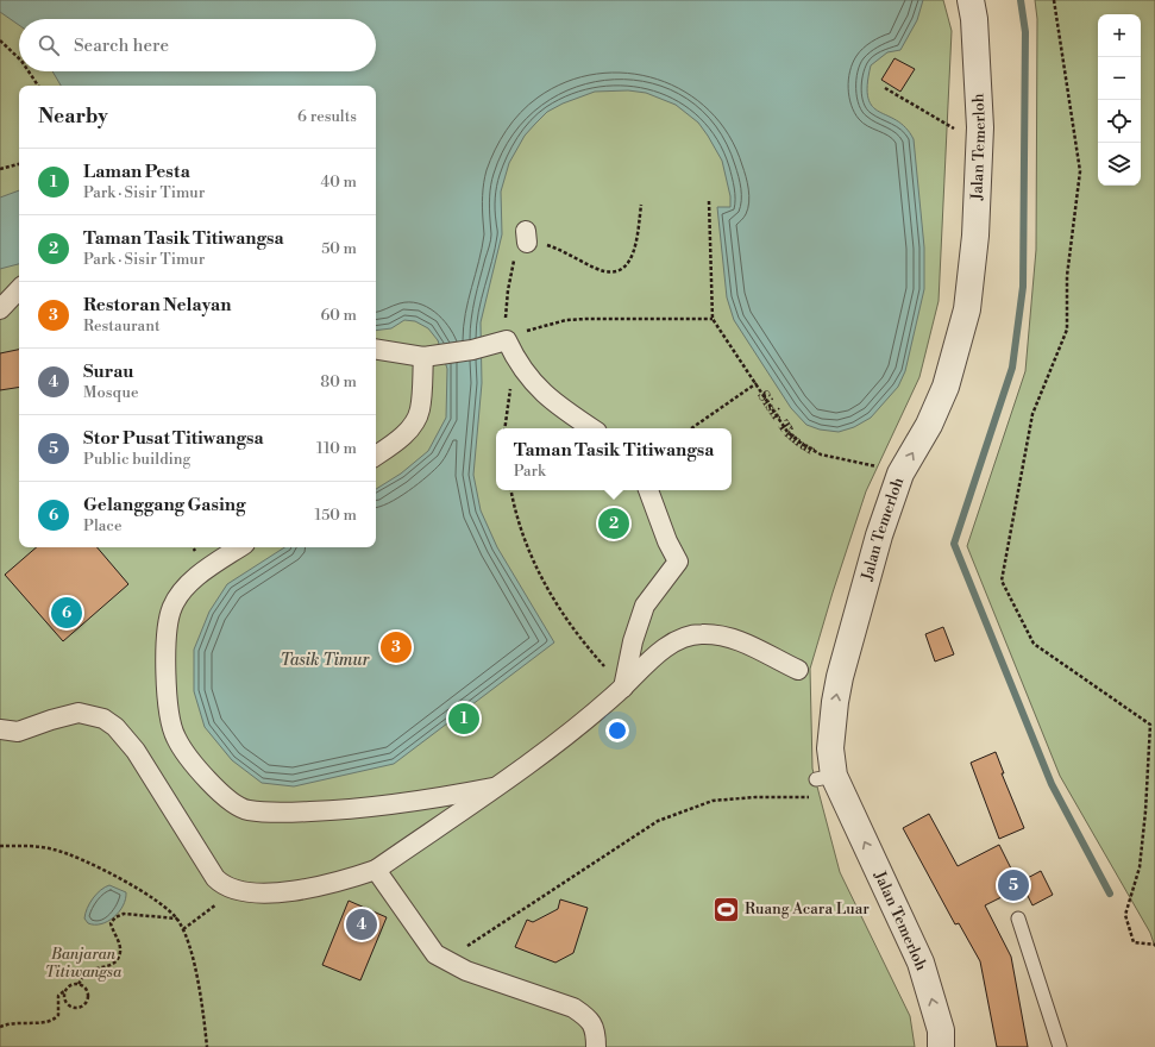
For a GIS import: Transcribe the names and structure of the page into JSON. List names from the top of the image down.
{
  "streets": {
    "street": ["Jalan Temerloh"],
    "path": ["Sisir Timur"]
  },
  "crossings": [
    ["Jalan Temerloh", "Sisir Timur"]
  ],
  "one_way": ["Jalan Temerloh"],
  "water": ["Tasik Timur"],
  "parks": ["Banjaran Titiwangsa"],
  "places": {
    "sports": ["Ruang Acara Luar"]
  },
  "page": {
    "map_buttons": ["+", "−"],
    "search": "Search here",
    "heading": ["Nearby", "6 results"],
    "list": [
      {
        "mark": "1",
        "name": "Laman Pesta",
        "note": "Park · Sisir Timur",
        "value": "40 m"
      },
      {
        "mark": "2",
        "name": "Taman Tasik Titiwangsa",
        "note": "Park · Sisir Timur",
        "value": "50 m"
      },
      {
        "mark": "3",
        "name": "Restoran Nelayan",
        "note": "Restaurant",
        "value": "60 m"
      },
      {
        "mark": "4",
        "name": "Surau",
        "note": "Mosque",
        "value": "80 m"
      },
      {
        "mark": "5",
        "name": "Stor Pusat Titiwangsa",
        "note": "Public building",
        "value": "110 m"
      },
      {
        "mark": "6",
        "name": "Gelanggang Gasing",
        "note": "Place",
        "value": "150 m"
      }
    ],
    "popup": ["Taman Tasik Titiwangsa", "Park"],
    "pins": [
      "2",
      "6",
      "3",
      "1",
      "5",
      "4"
    ]
  }
}
